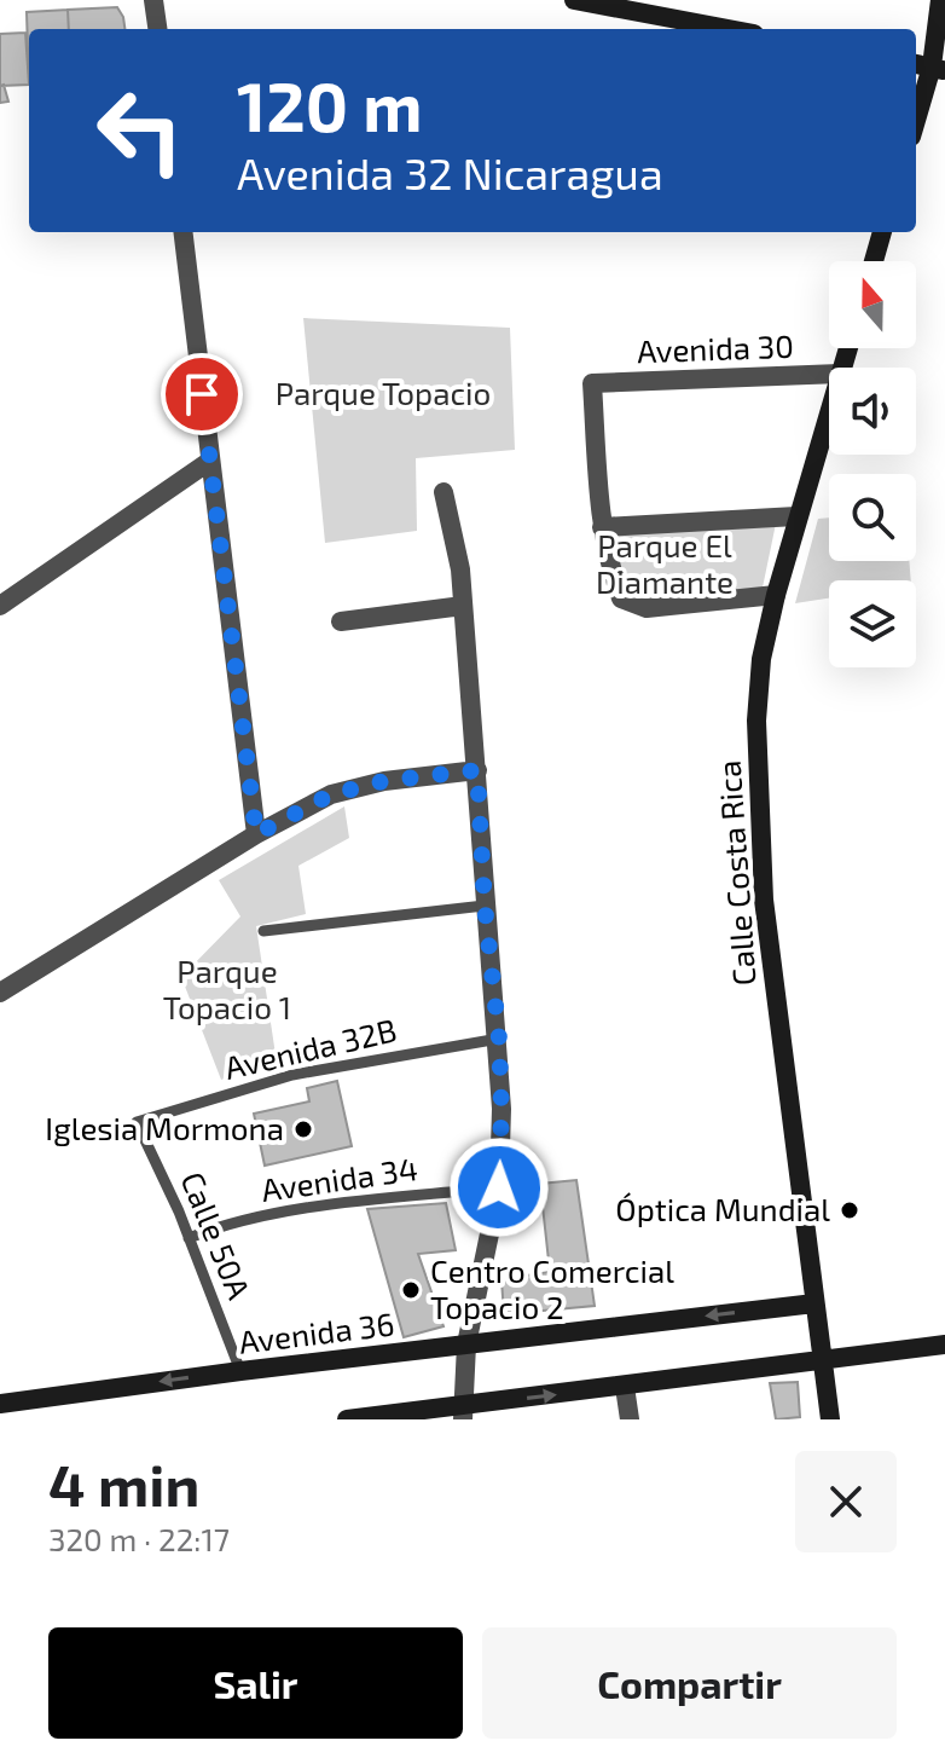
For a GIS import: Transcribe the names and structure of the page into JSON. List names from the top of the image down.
{
  "streets": {
    "street": ["Avenida 30", "Calle Costa Rica", "Avenida 36"],
    "lane": ["Avenida 32B", "Avenida 34", "Calle 50A"]
  },
  "crossings": [
    ["Calle Costa Rica", "Avenida 36"],
    ["Avenida 32B", "Calle 50A"],
    ["Avenida 34", "Calle 50A"],
    ["Calle 50A", "Avenida 36"]
  ],
  "parks": ["Parque Topacio", "Parque El Diamante", "Parque Topacio 1"],
  "places": ["Iglesia Mormona", "Óptica Mundial", "Centro Comercial Topacio 2"],
  "north": "top",
  "page": {
    "turn": ["120 m", "Avenida 32 Nicaragua"],
    "heading": ["4 min", "320 m · 22:17"],
    "buttons": ["Salir", "Compartir"]
  }
}
